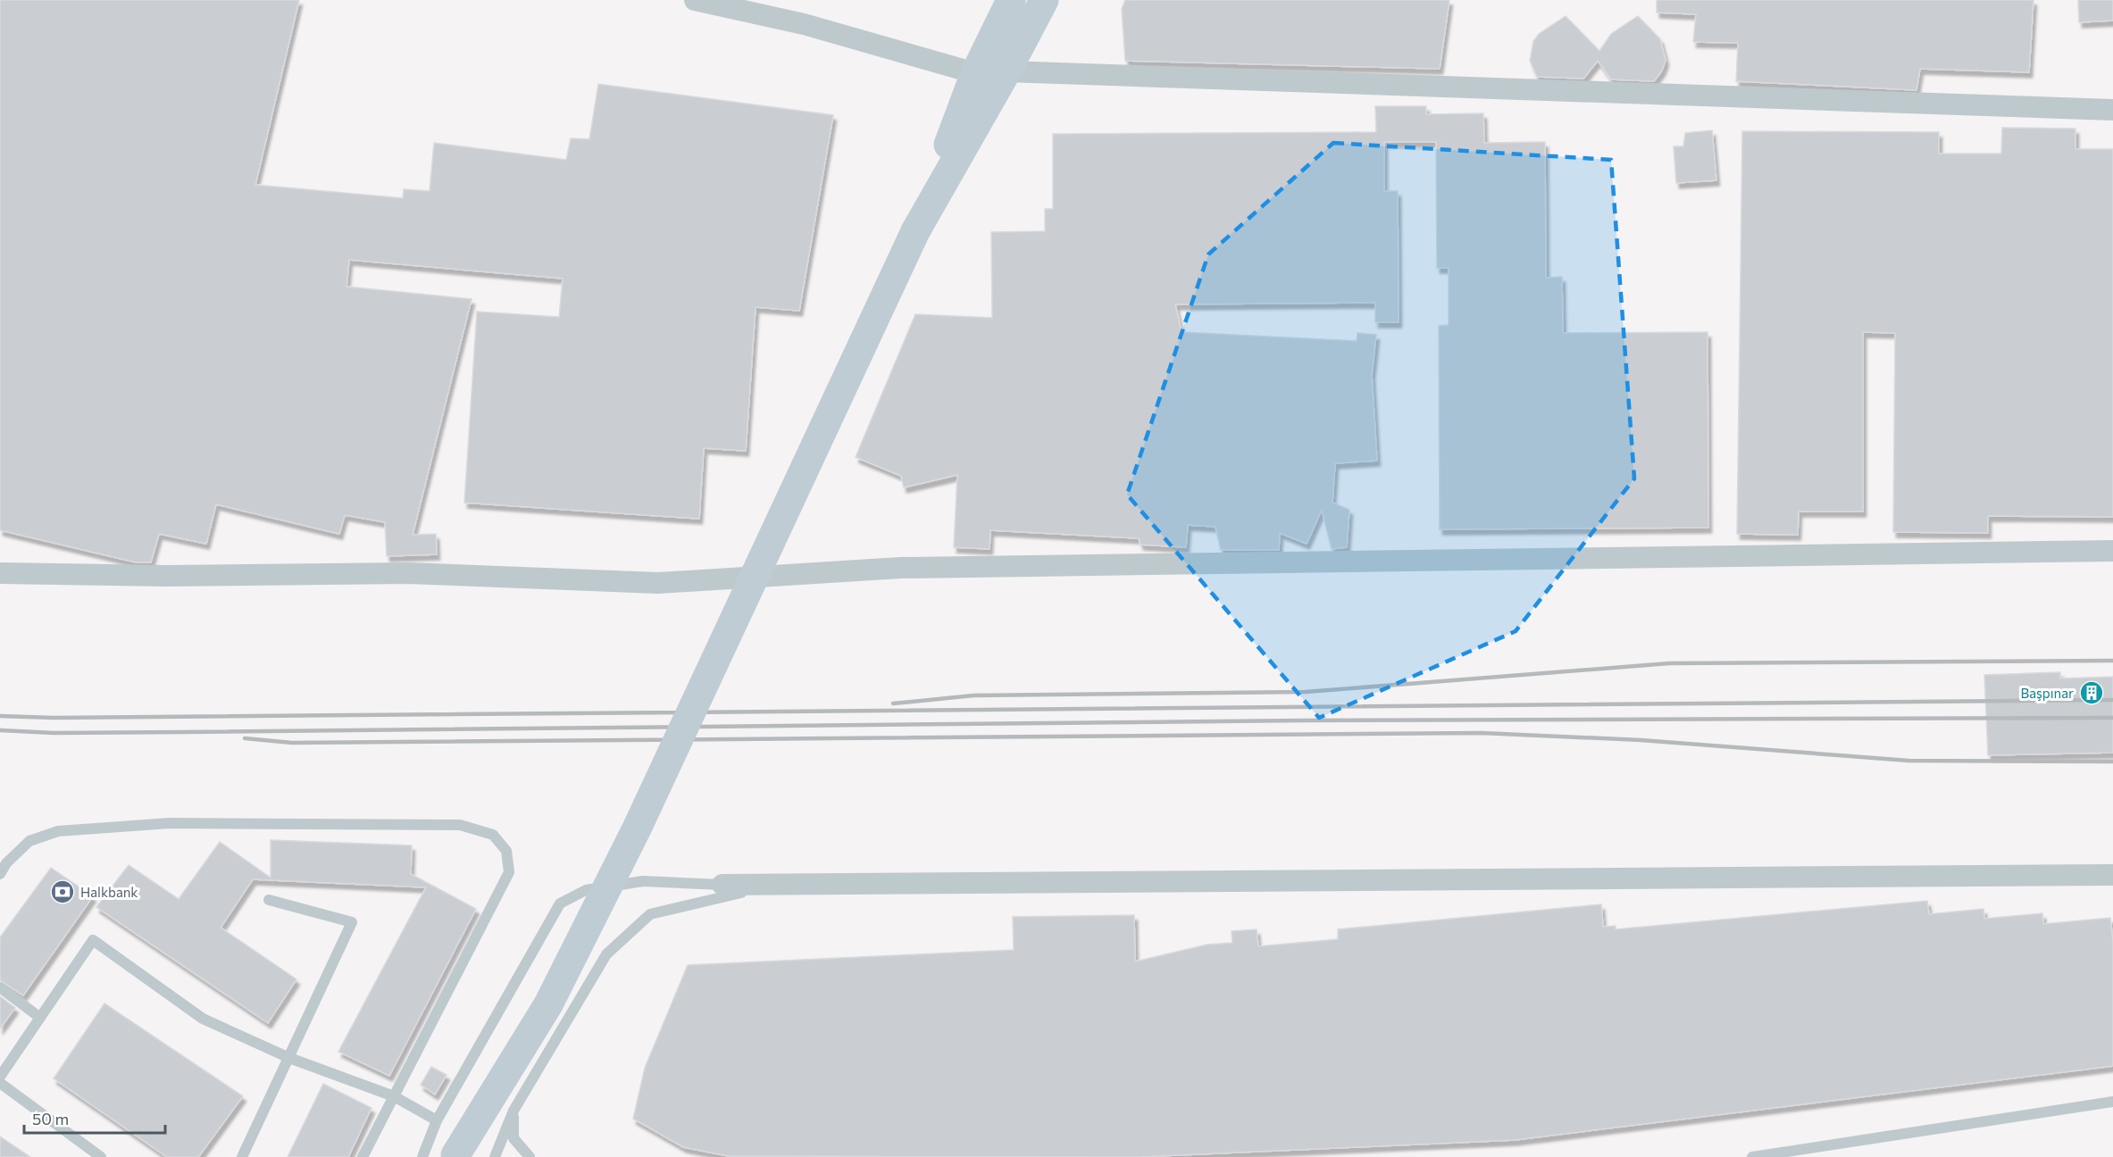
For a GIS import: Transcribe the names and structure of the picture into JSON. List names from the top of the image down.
{
  "places": {
    "building": ["Başpınar"],
    "bank": ["Halkbank"]
  },
  "scale_bar": "50 m"
}
